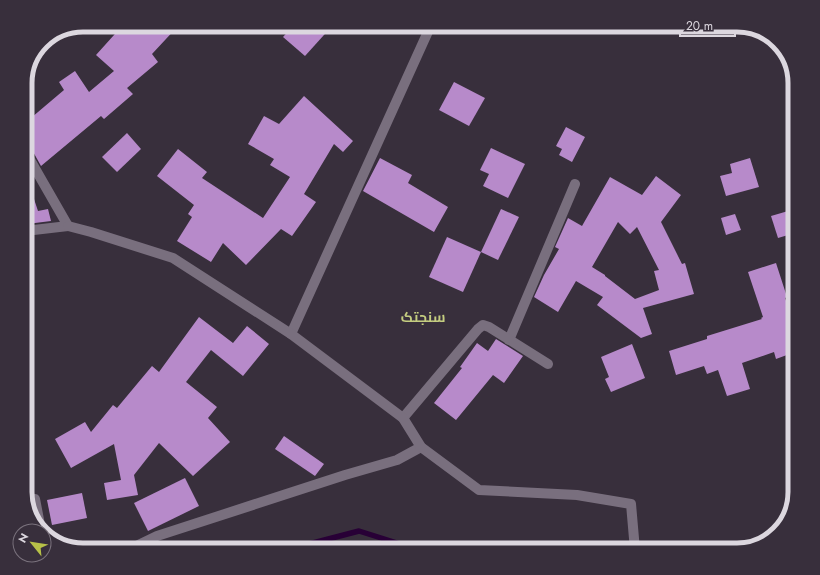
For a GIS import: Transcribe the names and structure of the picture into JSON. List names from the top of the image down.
{
  "districts": ["سنجتک"],
  "scale_bar": "20 m",
  "north": "top left"
}
